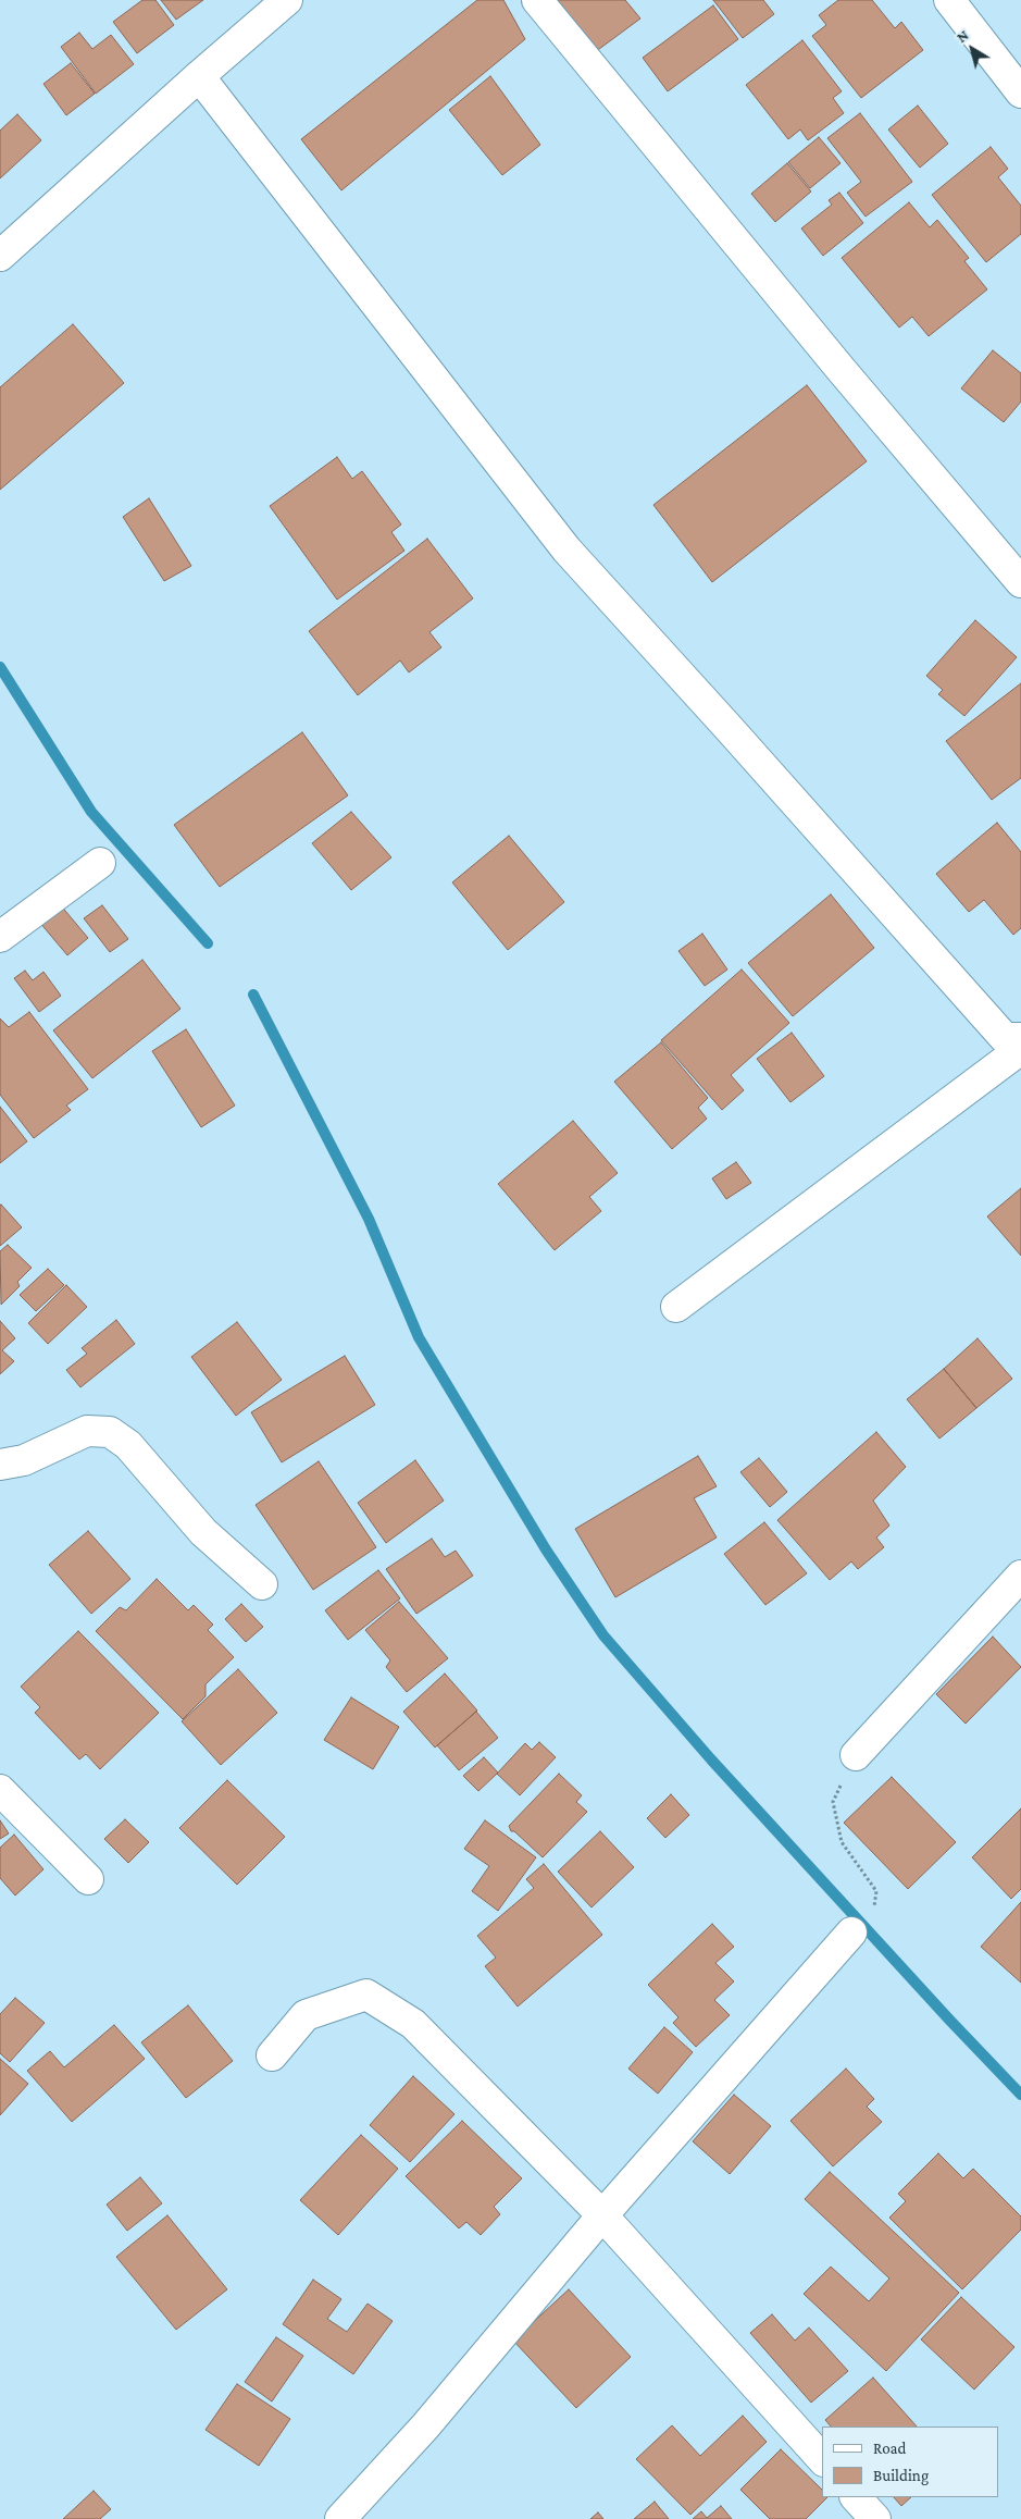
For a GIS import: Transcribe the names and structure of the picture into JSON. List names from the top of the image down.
{
  "legend": ["Road", "Building"],
  "north": "top left"
}
